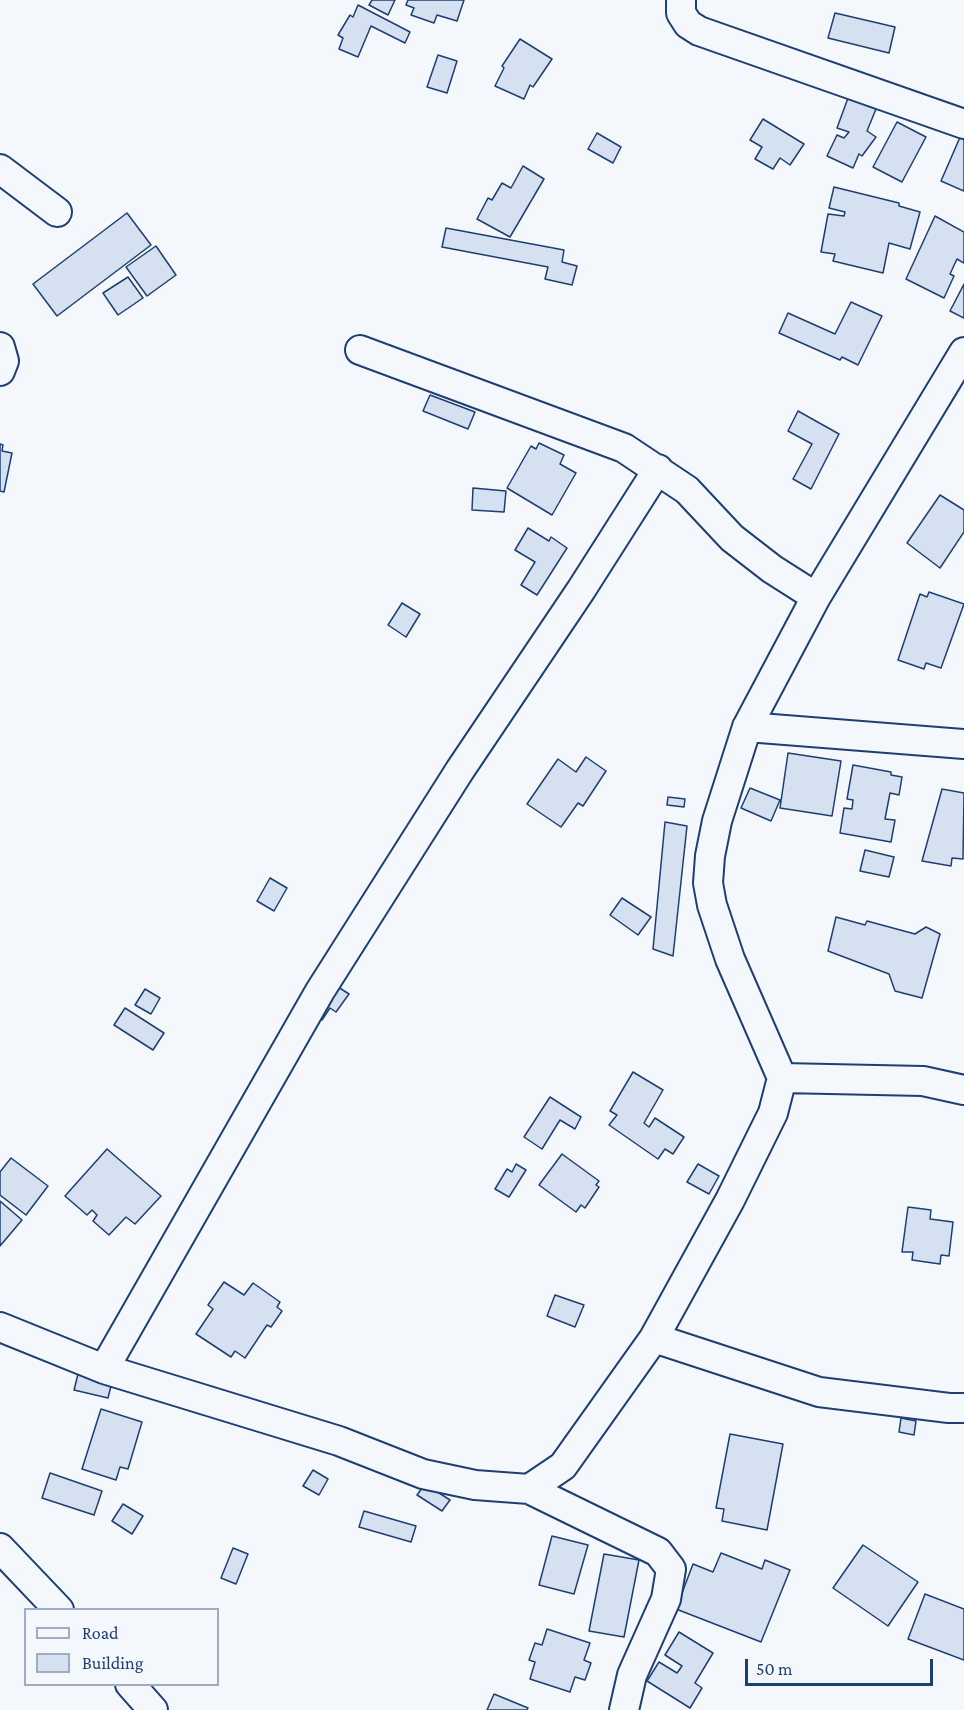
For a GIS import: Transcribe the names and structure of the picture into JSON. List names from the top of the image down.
{
  "legend": ["Road", "Building"],
  "scale_bar": "50 m"
}
